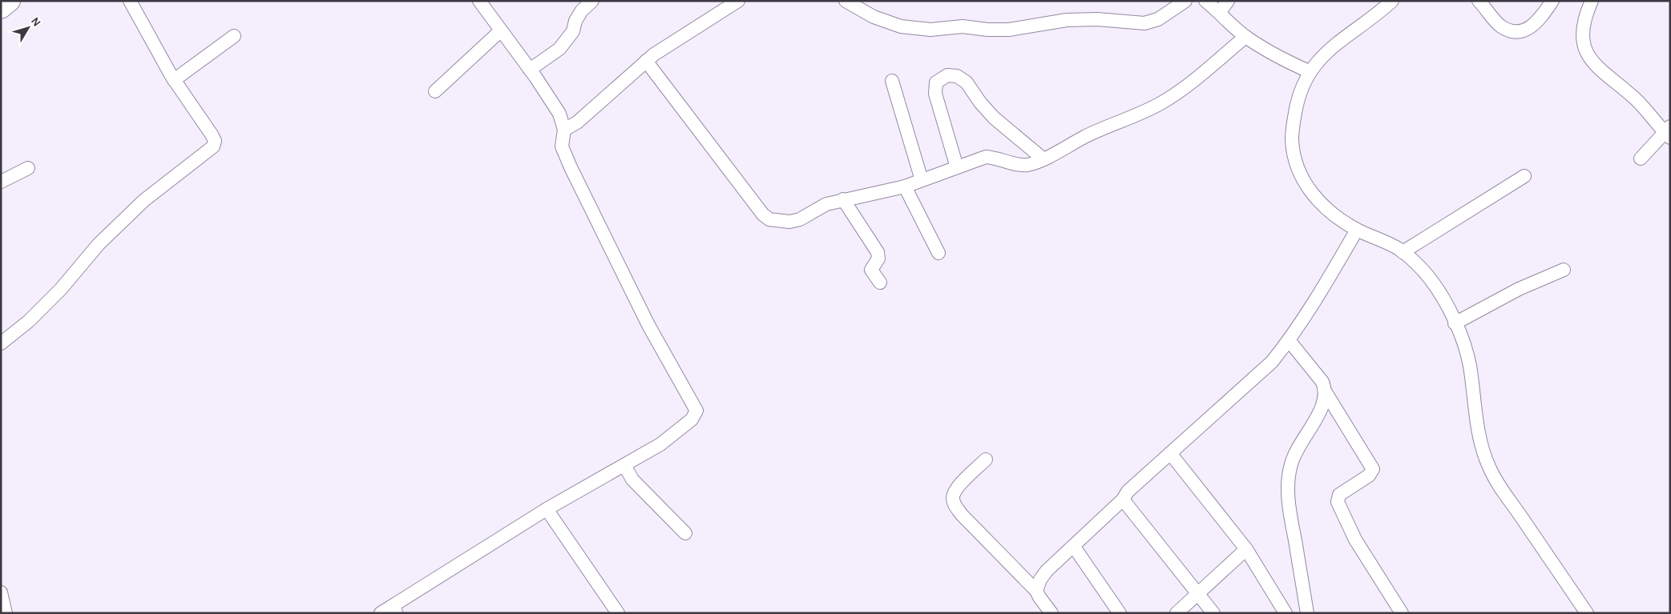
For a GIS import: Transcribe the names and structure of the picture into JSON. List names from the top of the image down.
{
  "north": "top right"
}
